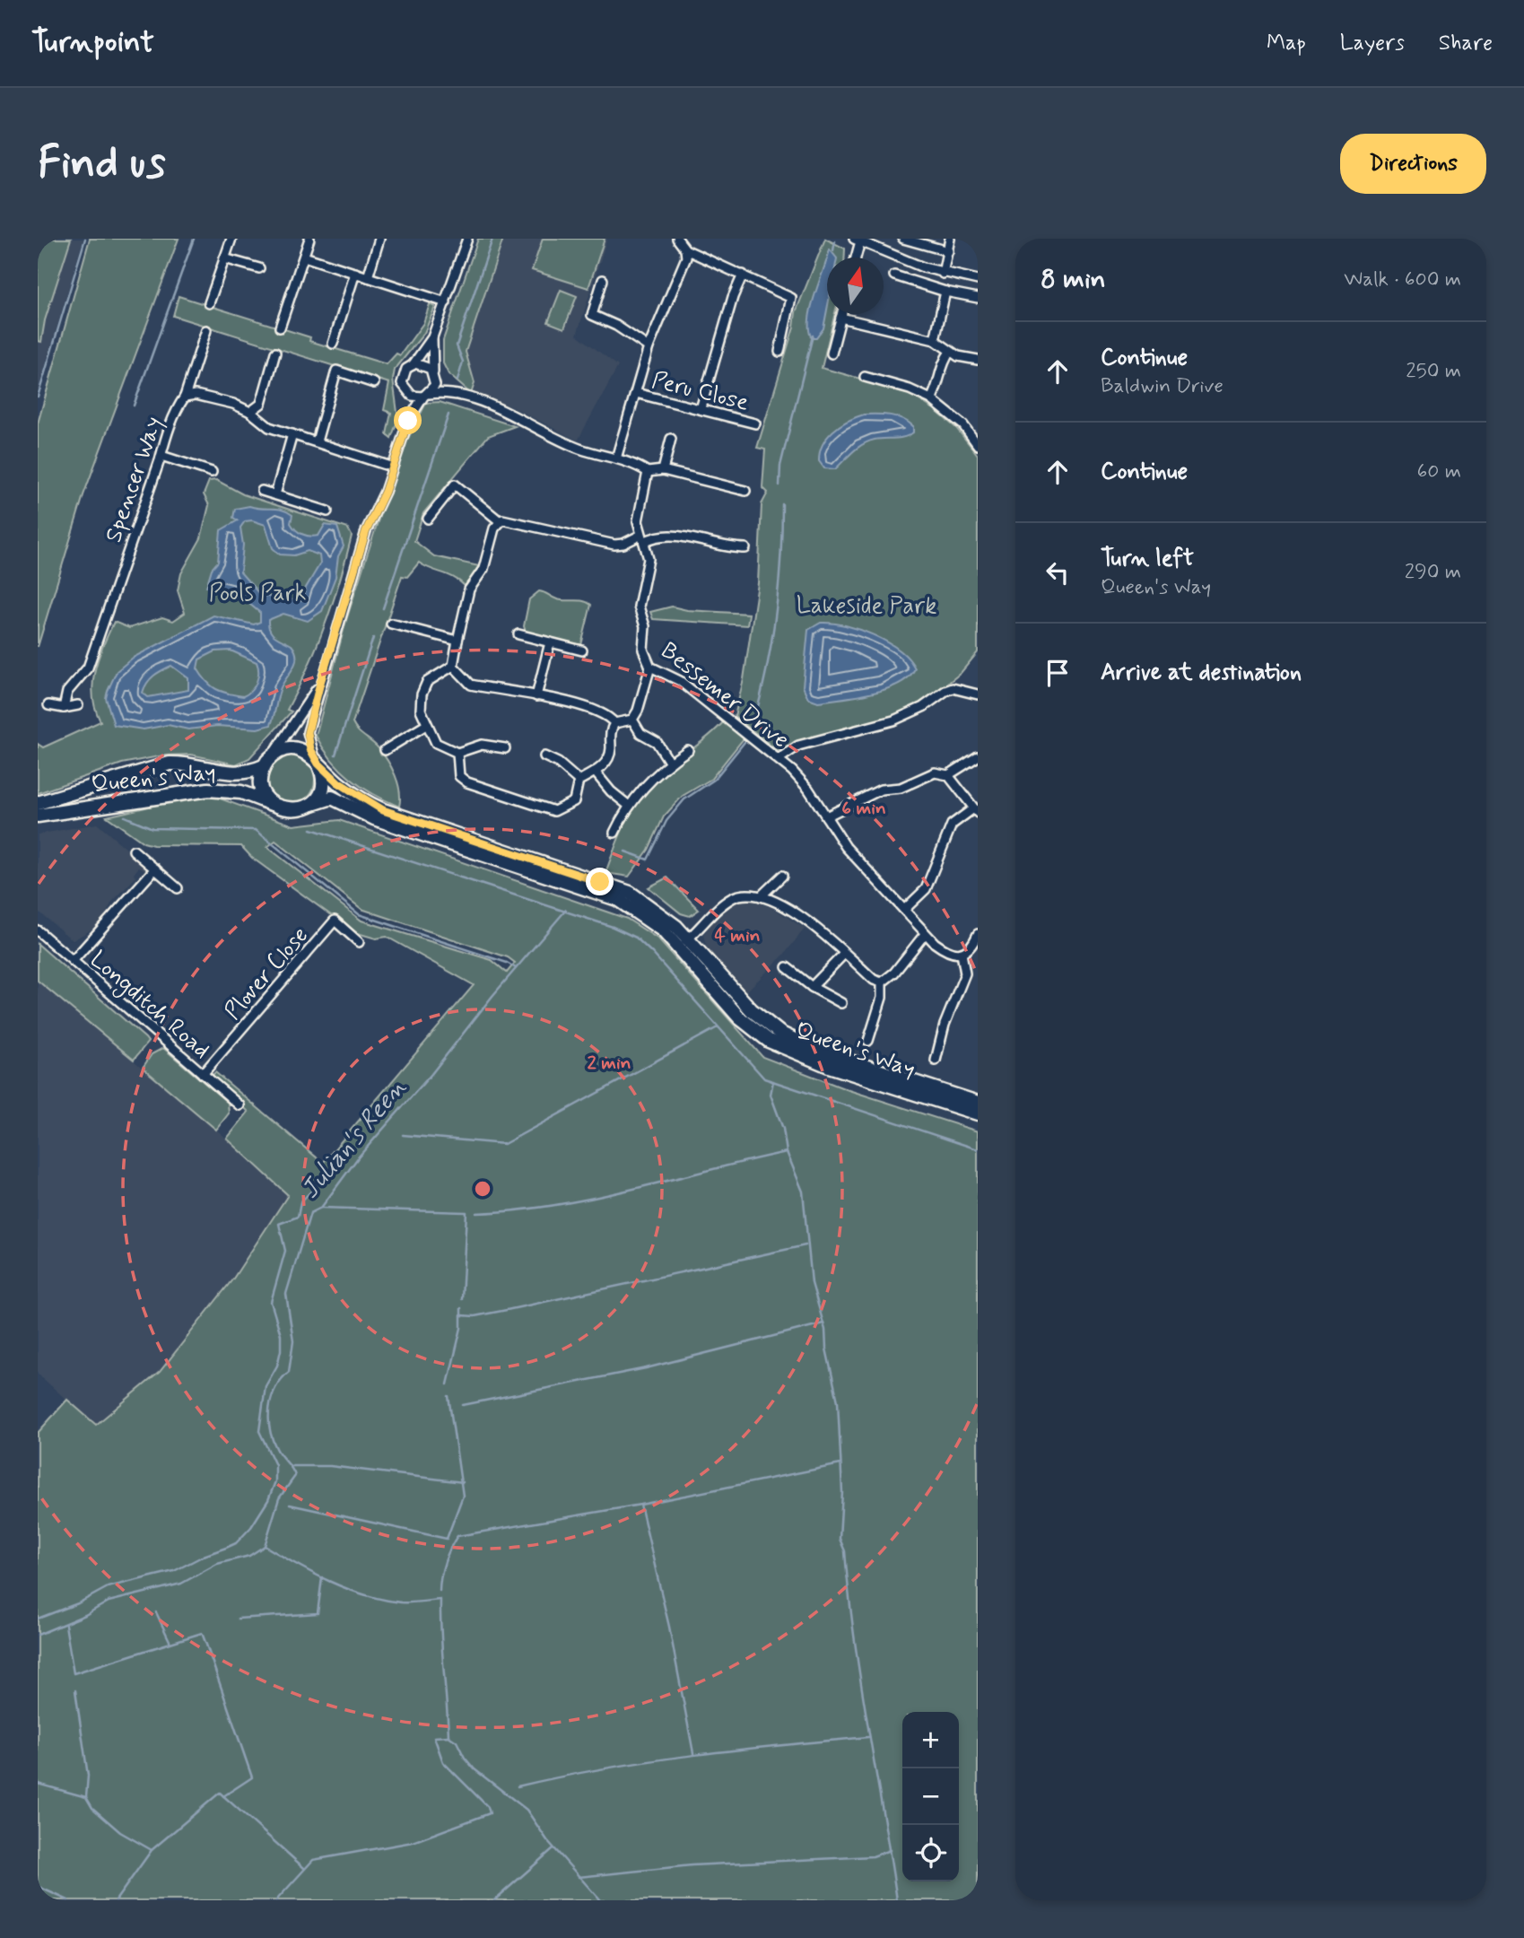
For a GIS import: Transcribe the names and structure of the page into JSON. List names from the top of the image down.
{
  "streets": {
    "main road": ["Queen's Way"],
    "street": [
      "Peru Close",
      "Spencer Way",
      "Bessemer Drive",
      "Plover Close",
      "Longditch Road"
    ]
  },
  "crossings": [
    ["Plover Close", "Longditch Road"]
  ],
  "water": ["Julian's Reen"],
  "parks": ["Pools Park", "Lakeside Park"],
  "north": "top",
  "page": {
    "header": "Turnpoint",
    "nav": ["Map", "Layers", "Share"],
    "buttons": "Directions",
    "title": "Find us",
    "heading": ["8 min", "Walk · 600 m"],
    "list": [
      ["Continue", "Baldwin Drive", "250 m"],
      ["Continue", "60 m"],
      ["Turn left", "Queen's Way", "290 m"],
      "Arrive at destination"
    ],
    "map_buttons": ["+", "−"]
  },
  "rings": ["6 min", "4 min", "2 min"]
}
